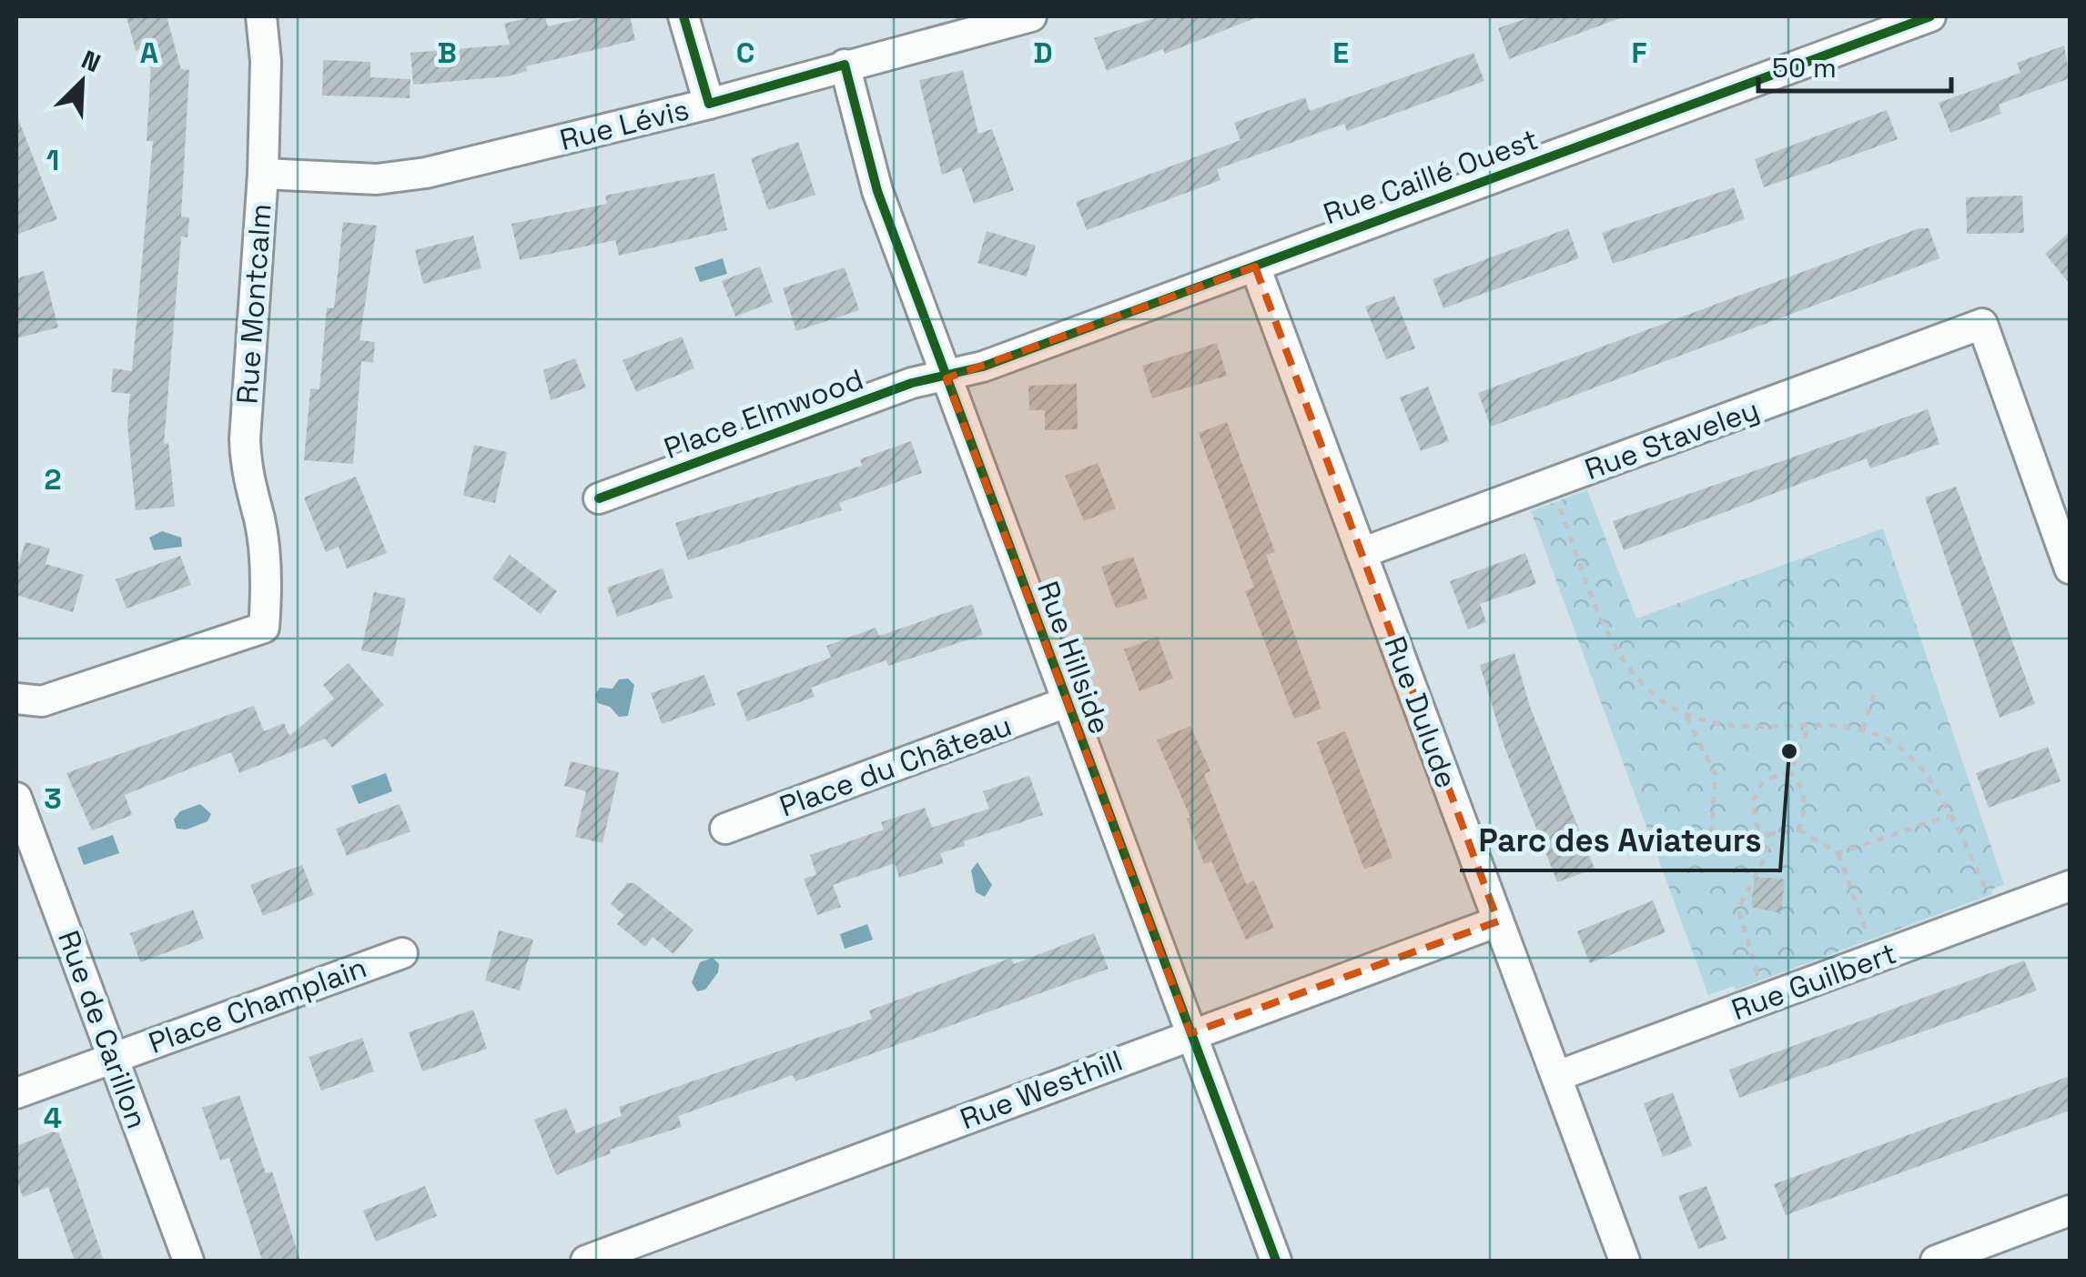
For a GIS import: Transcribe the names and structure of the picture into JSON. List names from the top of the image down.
{
  "streets": {
    "street": [
      "Rue Lévis",
      "Rue Caillé Ouest",
      "Rue Montcalm",
      "Place Elmwood",
      "Rue Staveley",
      "Rue Hillside",
      "Rue Dulude",
      "Place du Château",
      "Rue Guilbert",
      "Place Champlain",
      "Rue de Carillon",
      "Rue Westhill"
    ]
  },
  "crossings": [
    ["Rue Lévis", "Rue Montcalm"],
    ["Rue Lévis", "Rue Hillside"],
    ["Rue Caillé Ouest", "Place Elmwood"],
    ["Rue Caillé Ouest", "Rue Hillside"],
    ["Rue Caillé Ouest", "Rue Dulude"],
    ["Place Elmwood", "Rue Hillside"],
    ["Rue Staveley", "Rue Dulude"],
    ["Rue Hillside", "Place du Château"],
    ["Rue Hillside", "Rue Westhill"],
    ["Rue Dulude", "Rue Guilbert"],
    ["Rue Dulude", "Rue Westhill"],
    ["Place Champlain", "Rue de Carillon"]
  ],
  "places": ["Parc des Aviateurs"],
  "scale_bar": "50 m",
  "north": "top right",
  "grid": {
    "columns": [
      "A",
      "B",
      "C",
      "D",
      "E",
      "F"
    ],
    "rows": [
      "1",
      "2",
      "3",
      "4"
    ]
  }
}
